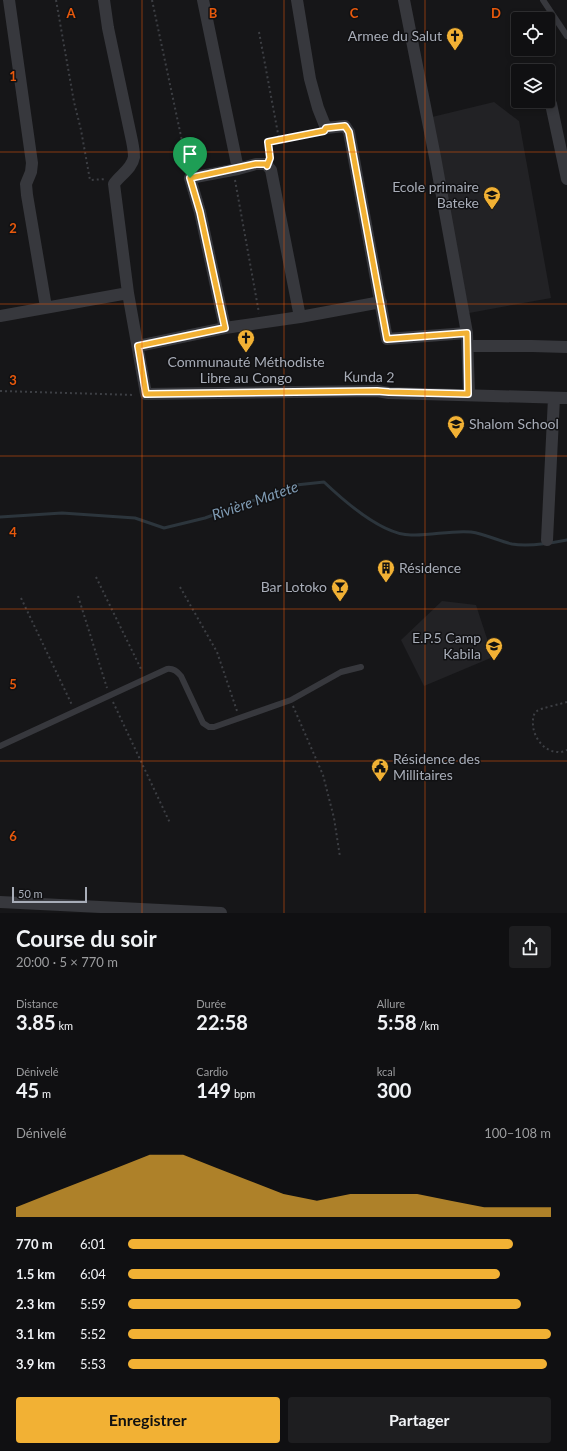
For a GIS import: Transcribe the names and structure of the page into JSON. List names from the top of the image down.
{
  "streets": {
    "street": ["Kunda 2"]
  },
  "water": ["Rivière Matete"],
  "places": {
    "church": ["Armee du Salut", "Communauté Méthodiste Libre au Congo"],
    "school or university": ["Ecole primaire Bateke", "Shalom School", "E.P.5 Camp Kabila"],
    "building": ["Résidence"],
    "bar": ["Bar Lotoko"],
    "public building": ["Résidence des Millitaires"]
  },
  "scale_bar": "50 m",
  "page": {
    "scale": "50 m",
    "heading": ["Course du soir", "20:00 · 5 × 770 m"],
    "stats": [
      ["Distance", "3.85 km"],
      ["Durée", "22:58"],
      ["Allure", "5:58 /km"],
      ["Dénivelé", "45 m"],
      ["Cardio", "149 bpm"],
      ["kcal", "300"]
    ],
    "chart": ["Dénivelé", "100–108 m"],
    "list": [
      {
        "name": "770 m",
        "note": "6:01"
      },
      {
        "name": "1.5 km",
        "note": "6:04"
      },
      {
        "name": "2.3 km",
        "note": "5:59"
      },
      {
        "name": "3.1 km",
        "note": "5:52"
      },
      {
        "name": "3.9 km",
        "note": "5:53"
      }
    ],
    "buttons": ["Enregistrer", "Partager"]
  },
  "grid": {
    "columns": [
      "A",
      "B",
      "C",
      "D"
    ],
    "rows": [
      "1",
      "2",
      "3",
      "4",
      "5",
      "6"
    ]
  }
}
